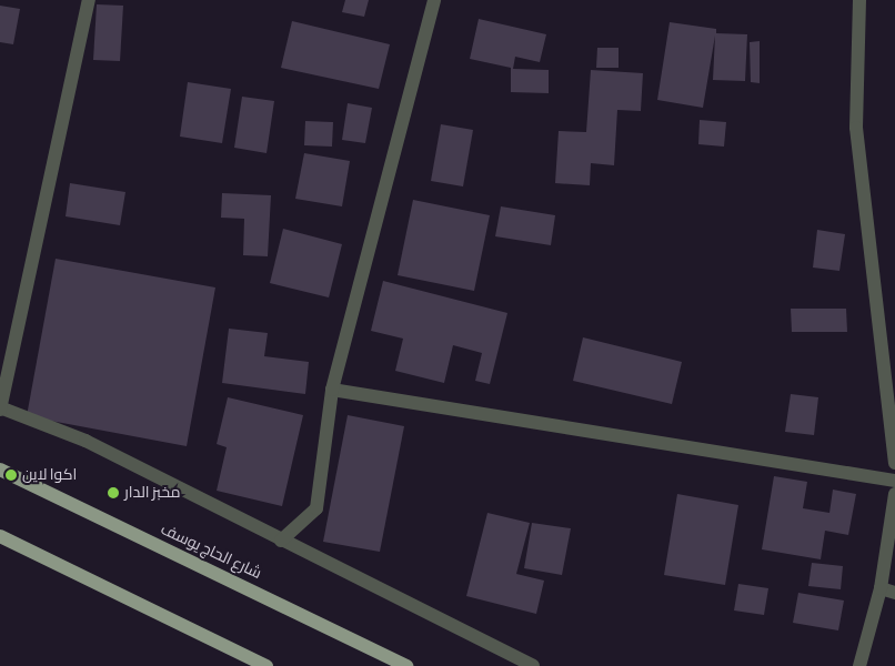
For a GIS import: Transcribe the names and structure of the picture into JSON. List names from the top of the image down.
{
  "streets": {
    "main road": ["شارع الحاج يوسف"]
  },
  "places": ["اكوا لاين", "مخبز الدار"]
}
